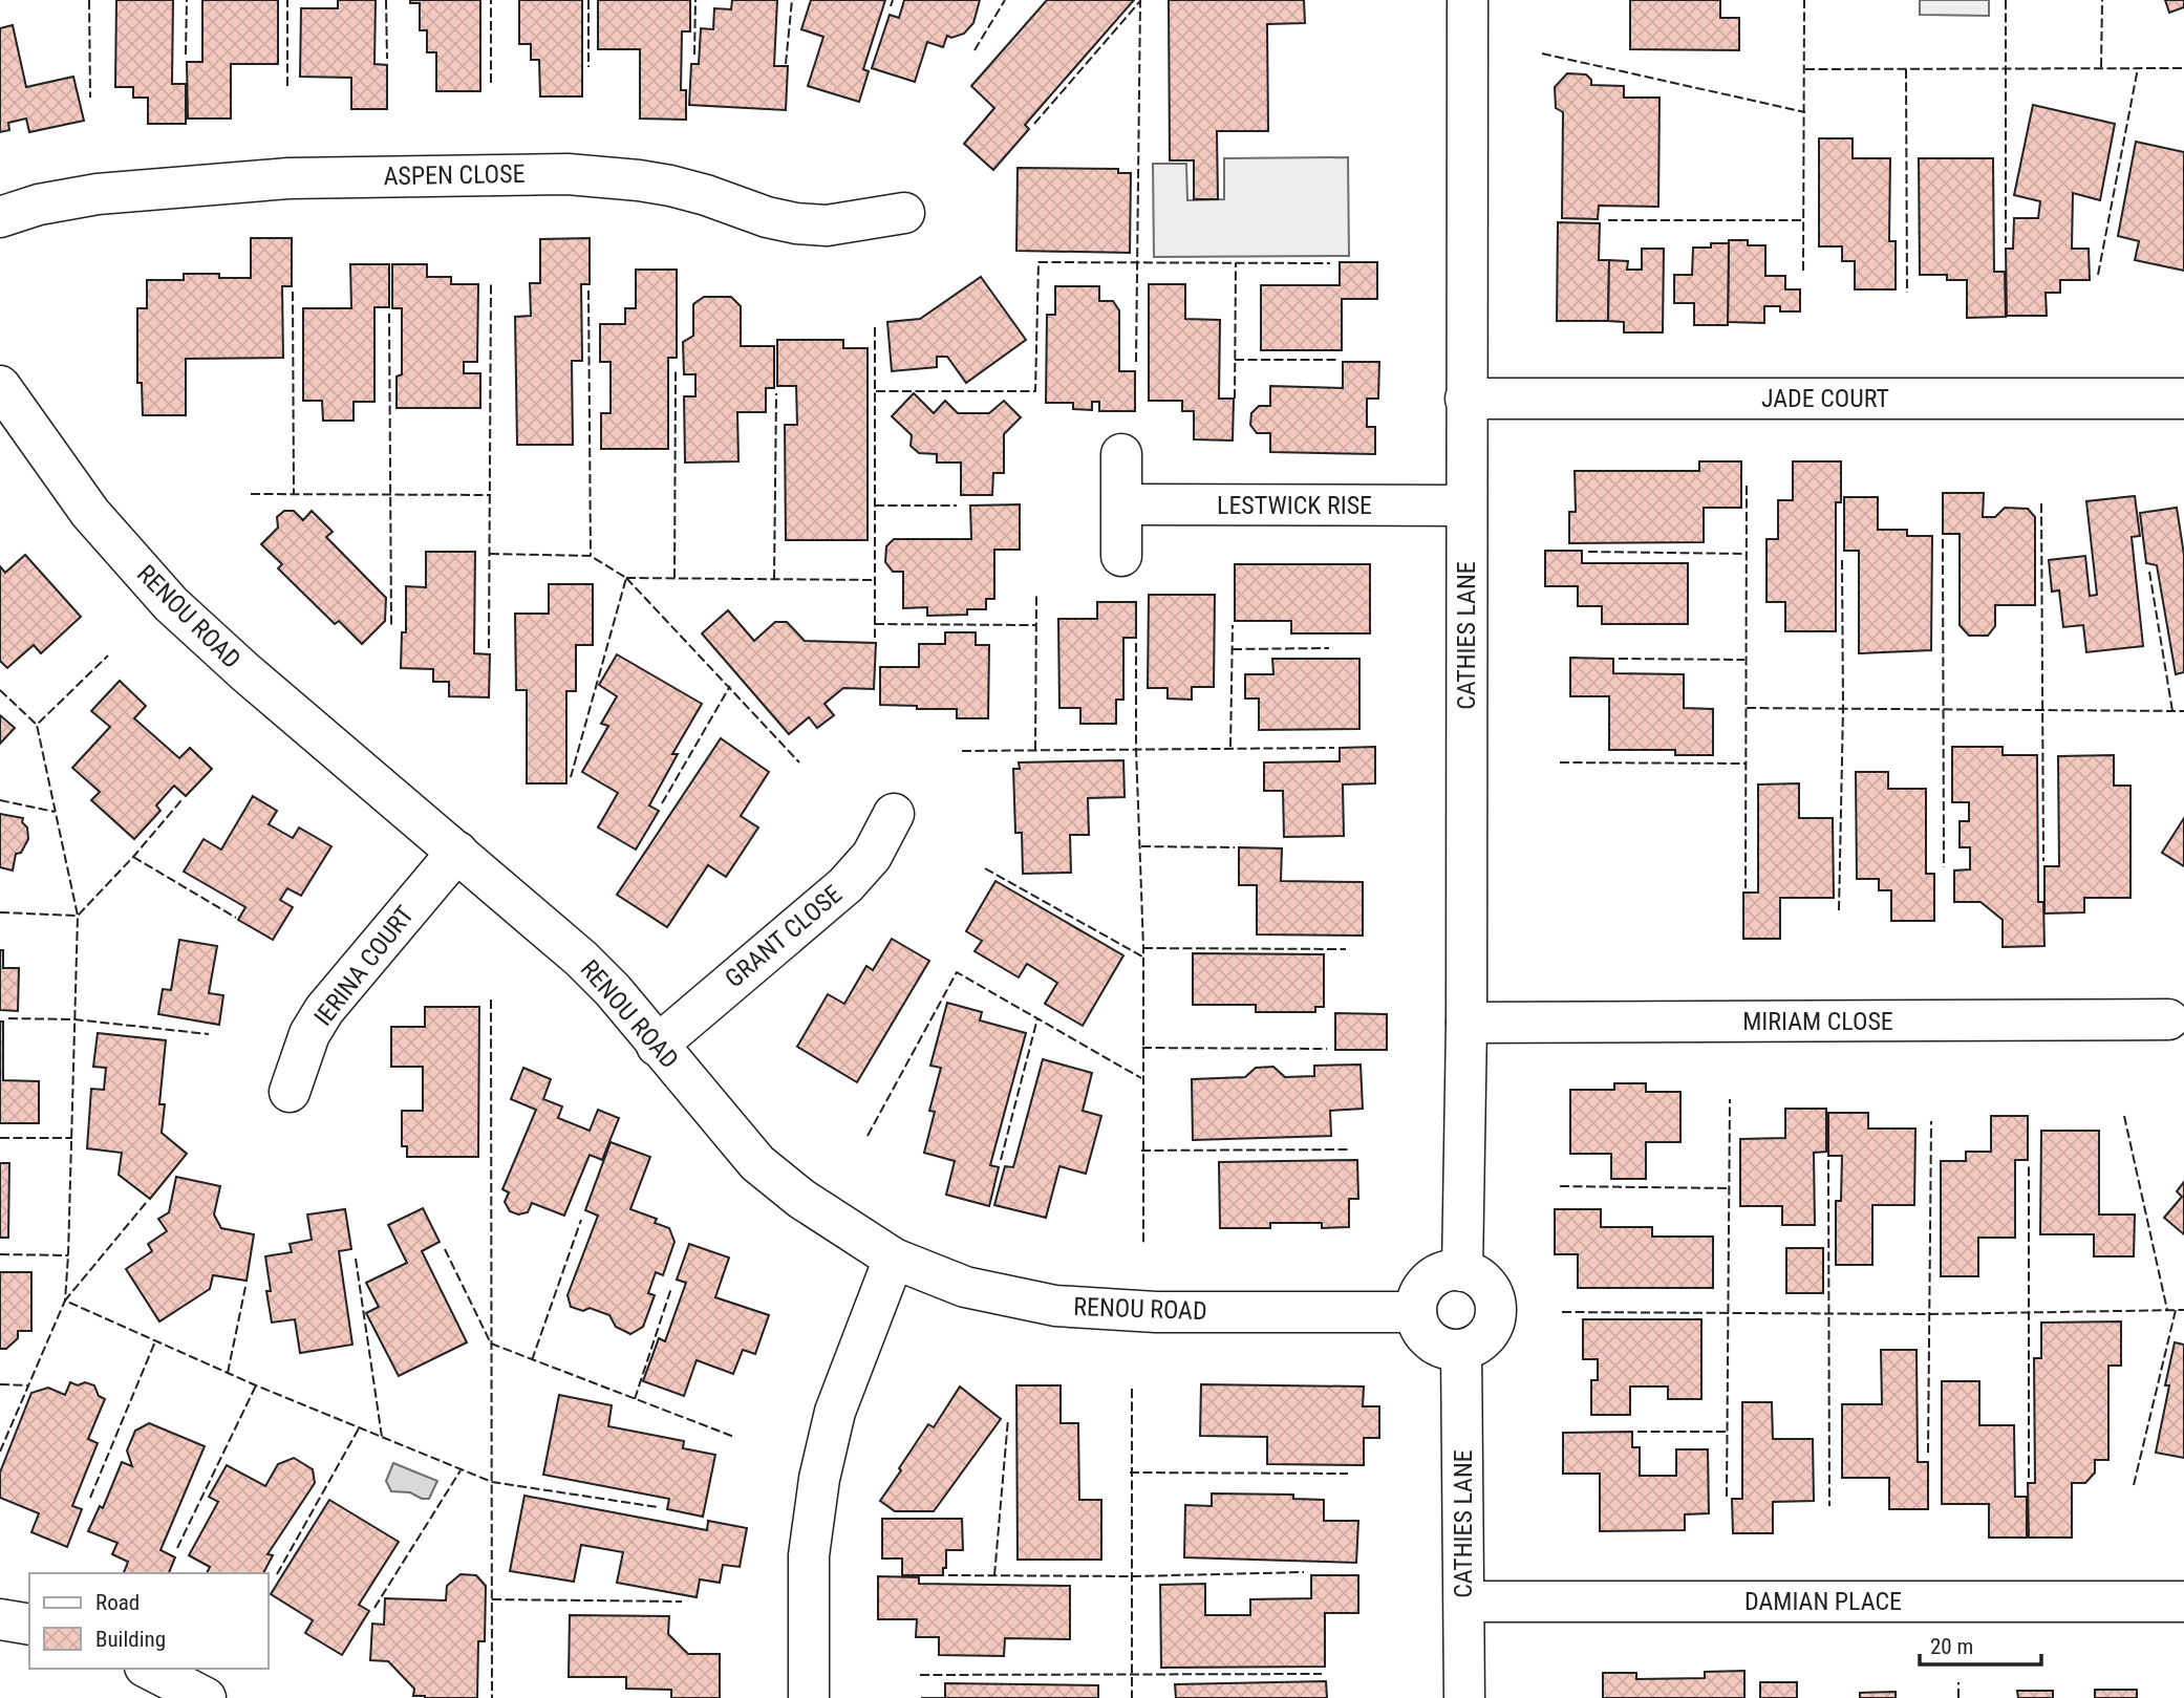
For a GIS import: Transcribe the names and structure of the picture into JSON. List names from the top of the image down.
{
  "streets": {
    "street": [
      "ASPEN CLOSE",
      "JADE COURT",
      "LESTWICK RISE",
      "RENOU ROAD",
      "CATHIES LANE",
      "GRANT CLOSE",
      "IERINA COURT",
      "MIRIAM CLOSE",
      "DAMIAN PLACE"
    ]
  },
  "crossings": [
    ["JADE COURT", "CATHIES LANE"],
    ["LESTWICK RISE", "CATHIES LANE"],
    ["RENOU ROAD", "CATHIES LANE"],
    ["RENOU ROAD", "GRANT CLOSE"],
    ["RENOU ROAD", "IERINA COURT"],
    ["CATHIES LANE", "MIRIAM CLOSE"],
    ["CATHIES LANE", "DAMIAN PLACE"]
  ],
  "legend": ["Road", "Building"],
  "scale_bar": "20 m"
}
